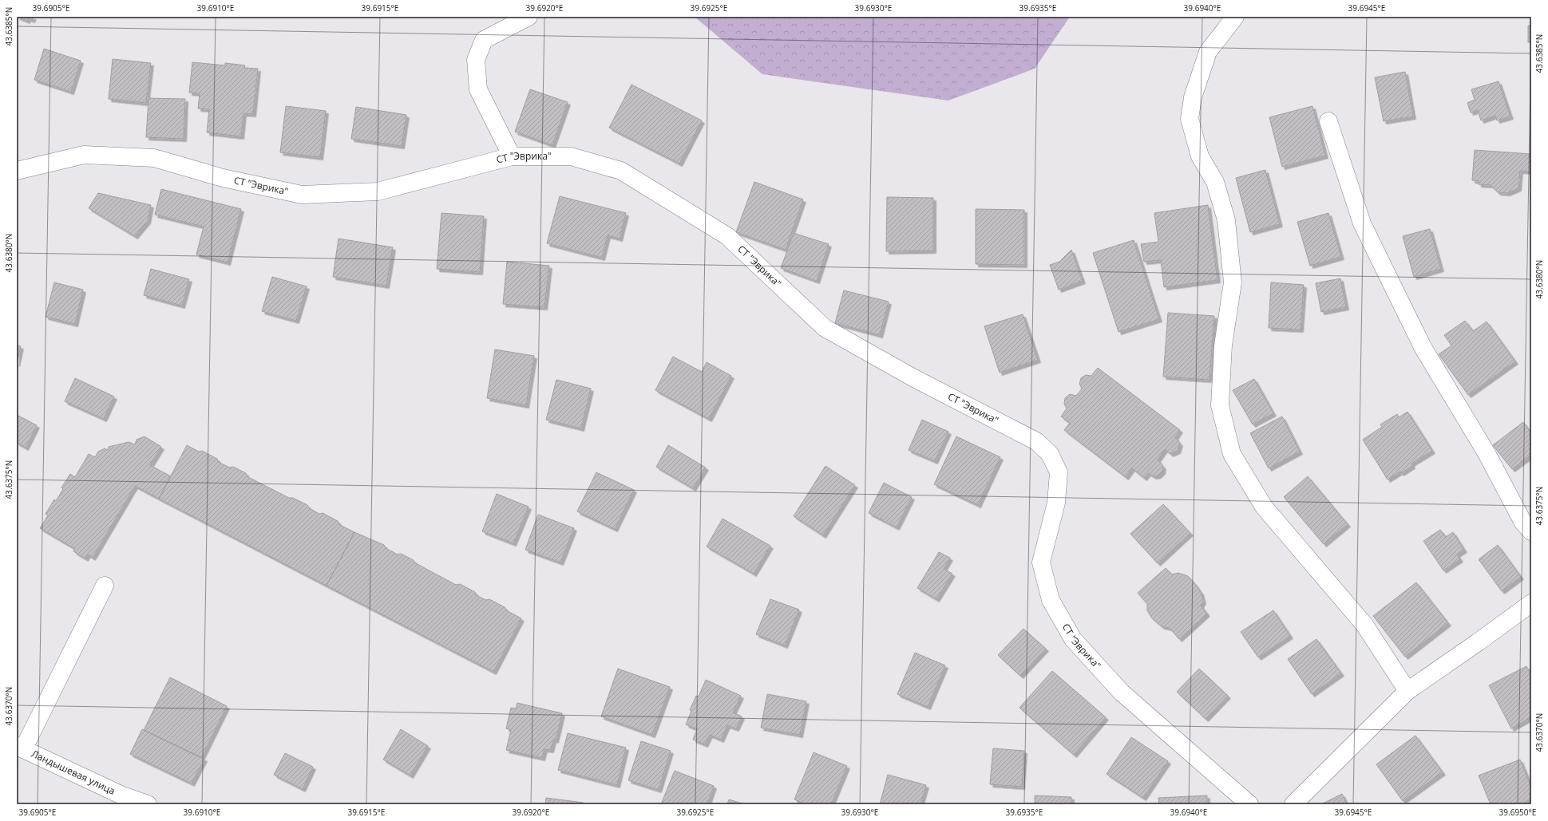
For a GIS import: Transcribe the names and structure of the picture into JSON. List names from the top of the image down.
{
  "streets": {
    "street": ["СТ \"Эврика\"", "Ландышевая улица"]
  },
  "coordinates": [
    "39.6905°E",
    "39.6910°E",
    "39.6915°E",
    "39.6920°E",
    "39.6925°E",
    "39.6930°E",
    "39.6935°E",
    "39.6940°E",
    "39.6945°E",
    "43.6385°N",
    "43.6380°N",
    "43.6375°N",
    "43.6370°N",
    "39.6950°E"
  ]
}
